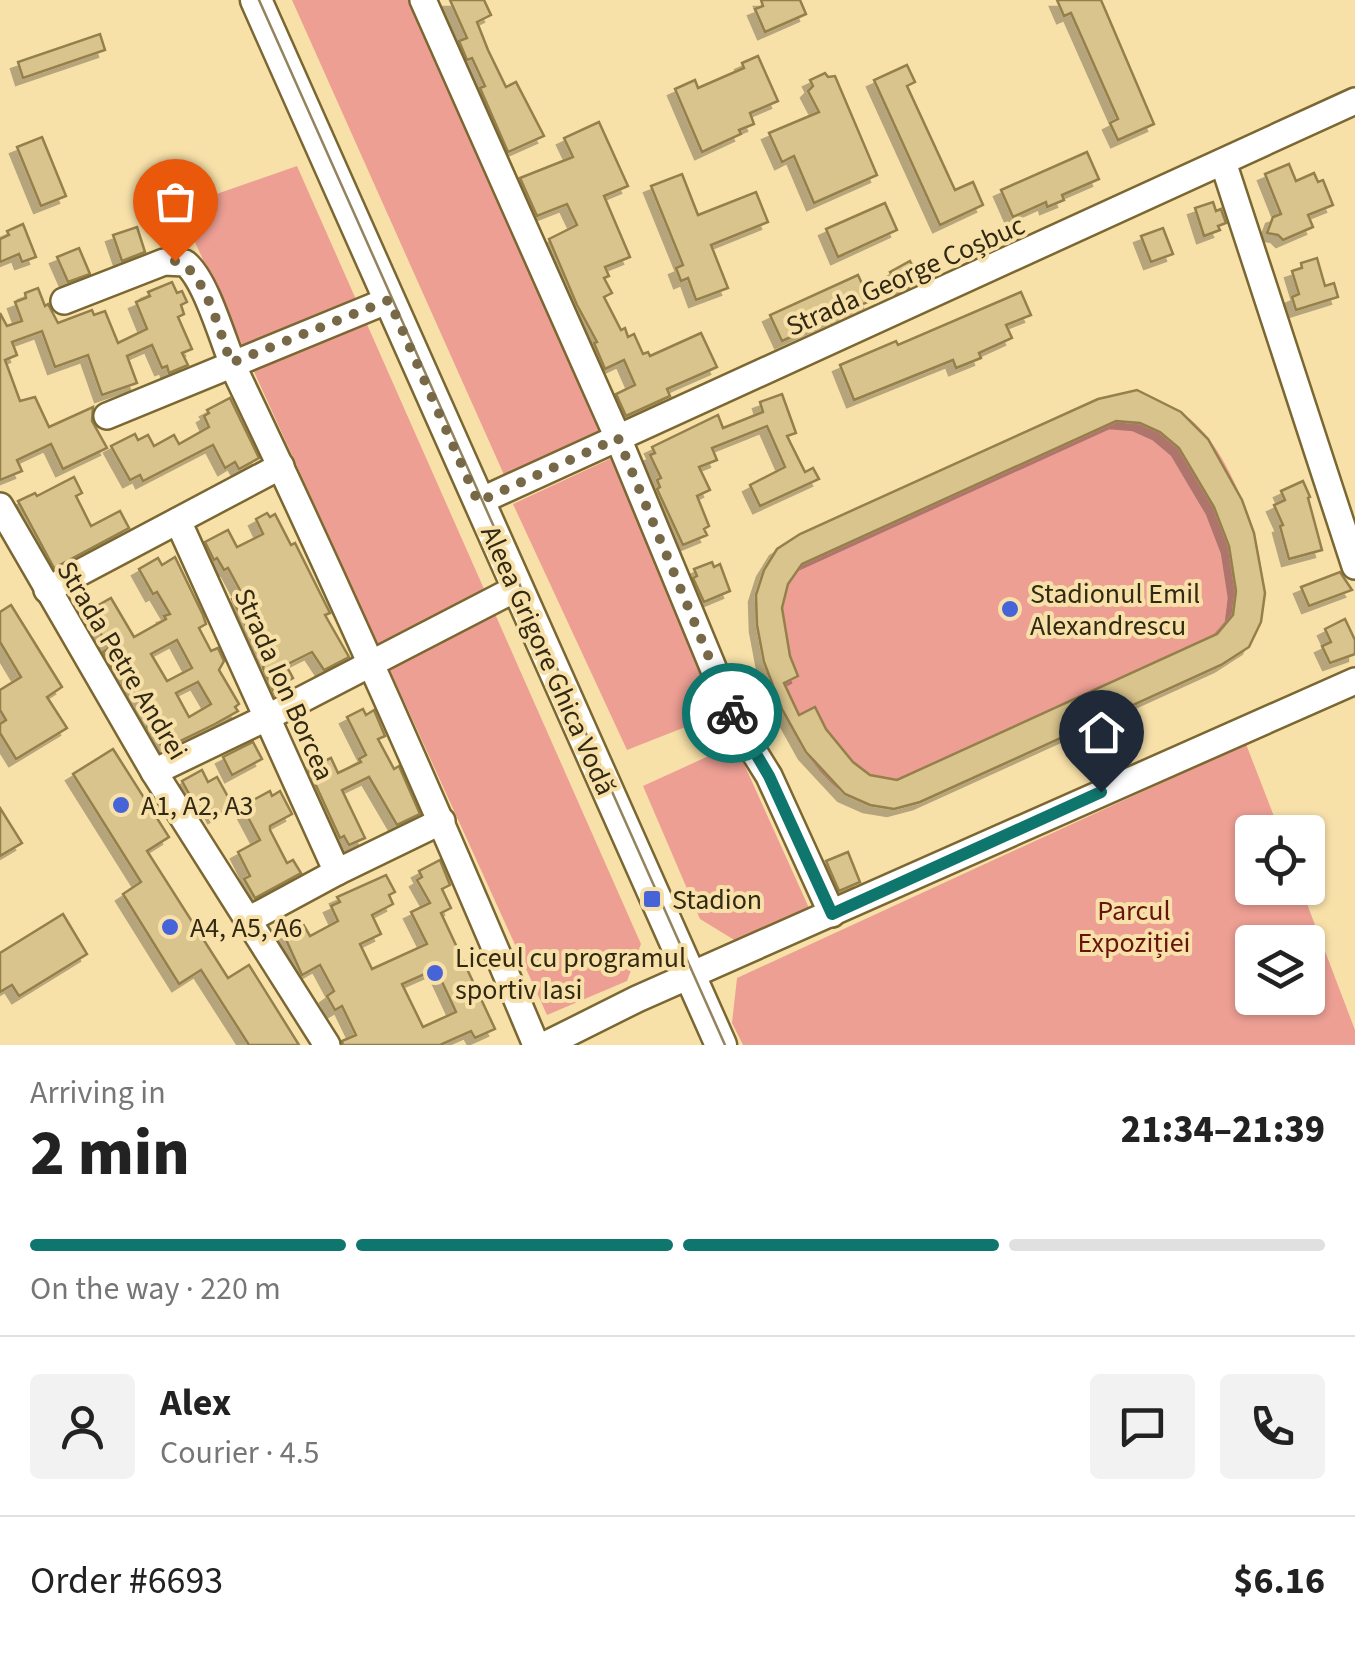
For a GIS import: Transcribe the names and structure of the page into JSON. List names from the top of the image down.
{
  "streets": {
    "main road": ["Aleea Grigore Ghica Vodă"],
    "street": ["Strada George Coșbuc", "Strada Petre Andrei", "Strada Ion Borcea"]
  },
  "crossings": [
    ["Strada George Coșbuc", "Aleea Grigore Ghica Vodă"]
  ],
  "parks": ["Parcul Expoziției"],
  "places": {
    "other": [
      "Stadionul Emil Alexandrescu",
      "A1, A2, A3",
      "A4, A5, A6",
      "Liceul cu programul sportiv Iasi"
    ],
    "transit": ["Stadion"]
  },
  "page": {
    "heading": ["2 min", "Arriving in", "21:34–21:39"],
    "panel": [
      "Alex",
      "Courier · 4.5",
      "Order #6693",
      "$6.16"
    ],
    "bar": "On the way · 220 m"
  }
}
